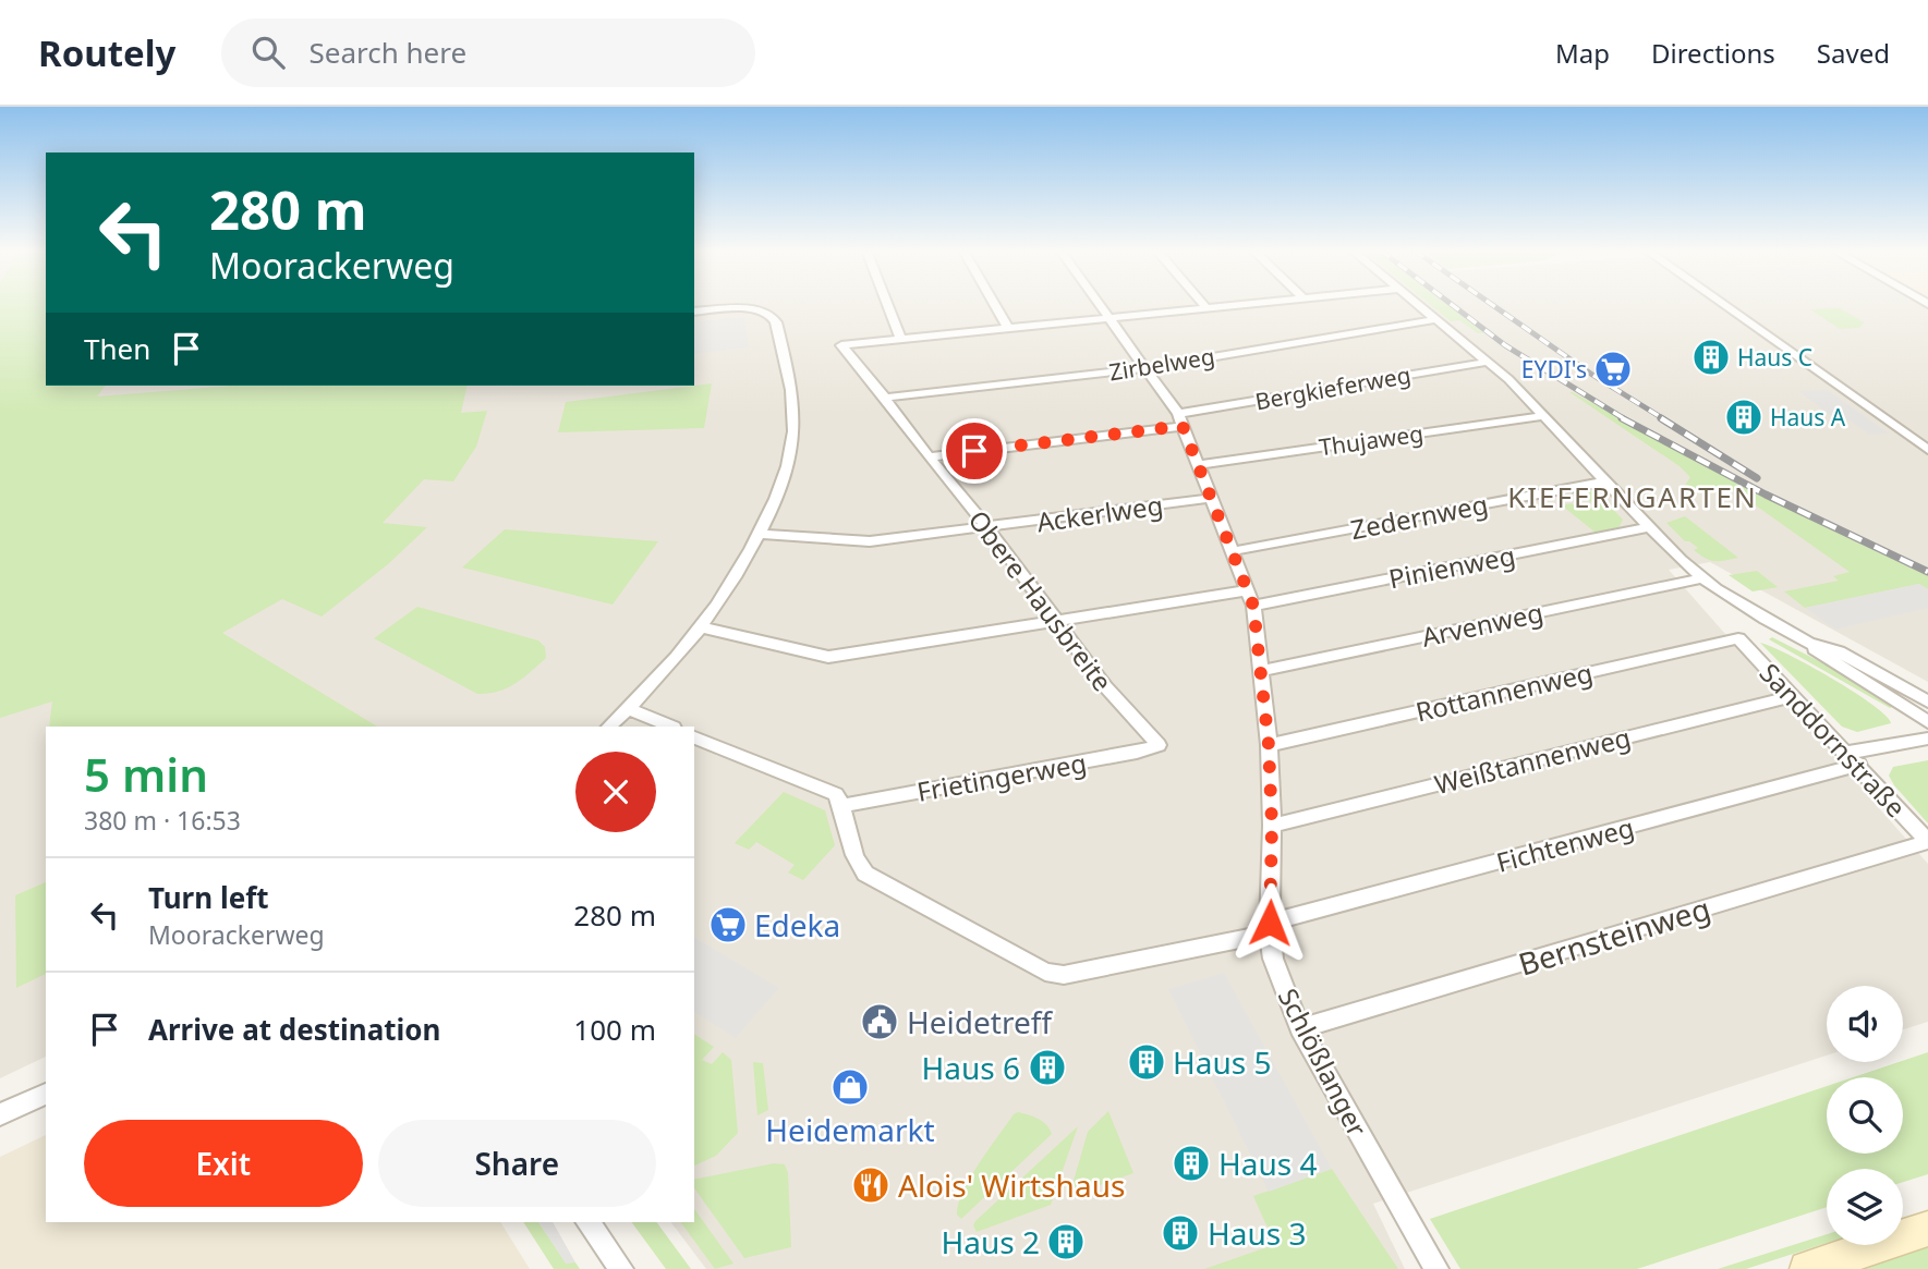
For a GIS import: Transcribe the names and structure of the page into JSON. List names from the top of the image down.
{
  "streets": {
    "street": [
      "Zirbelweg",
      "Bergkieferweg",
      "Thujaweg",
      "Ackerlweg",
      "Zedernweg",
      "Pinienweg",
      "Obere Hausbreite",
      "Arvenweg",
      "Rottannenweg",
      "Sanddornstraße",
      "Weißtannenweg",
      "Frietingerweg",
      "Fichtenweg",
      "Bernsteinweg",
      "Schlößlanger"
    ]
  },
  "crossings": [
    ["Zirbelweg", "Obere Hausbreite"],
    ["Zirbelweg", "Schlößlanger"],
    ["Bergkieferweg", "Obere Hausbreite"],
    ["Bergkieferweg", "Schlößlanger"],
    ["Thujaweg", "Schlößlanger"],
    ["Ackerlweg", "Obere Hausbreite"],
    ["Ackerlweg", "Schlößlanger"],
    ["Zedernweg", "Schlößlanger"],
    ["Pinienweg", "Obere Hausbreite"],
    ["Pinienweg", "Schlößlanger"],
    ["Obere Hausbreite", "Frietingerweg"],
    ["Arvenweg", "Schlößlanger"],
    ["Rottannenweg", "Sanddornstraße"],
    ["Rottannenweg", "Schlößlanger"],
    ["Sanddornstraße", "Weißtannenweg"],
    ["Sanddornstraße", "Fichtenweg"],
    ["Sanddornstraße", "Bernsteinweg"],
    ["Weißtannenweg", "Schlößlanger"],
    ["Frietingerweg", "Fichtenweg"],
    ["Fichtenweg", "Schlößlanger"],
    ["Bernsteinweg", "Schlößlanger"]
  ],
  "districts": ["KIEFERNGARTEN"],
  "places": {
    "building": [
      "Haus C",
      "Haus A",
      "Haus 5",
      "Haus 6",
      "Haus 4",
      "Haus 3",
      "Haus 2"
    ],
    "supermarket": ["EYDI's", "Edeka"],
    "public building": ["Heidetreff"],
    "shop": ["Heidemarkt"],
    "restaurant": ["Alois' Wirtshaus"]
  },
  "page": {
    "header": "Routely",
    "search": "Search here",
    "nav": ["Map", "Directions", "Saved"],
    "turn": ["280 m", "Moorackerweg"],
    "then": "Then",
    "heading": ["5 min", "380 m · 16:53"],
    "list": [
      {
        "name": "Turn left",
        "note": "Moorackerweg",
        "value": "280 m"
      },
      {
        "name": "Arrive at destination",
        "value": "100 m"
      }
    ],
    "buttons": ["Exit", "Share"]
  }
}
